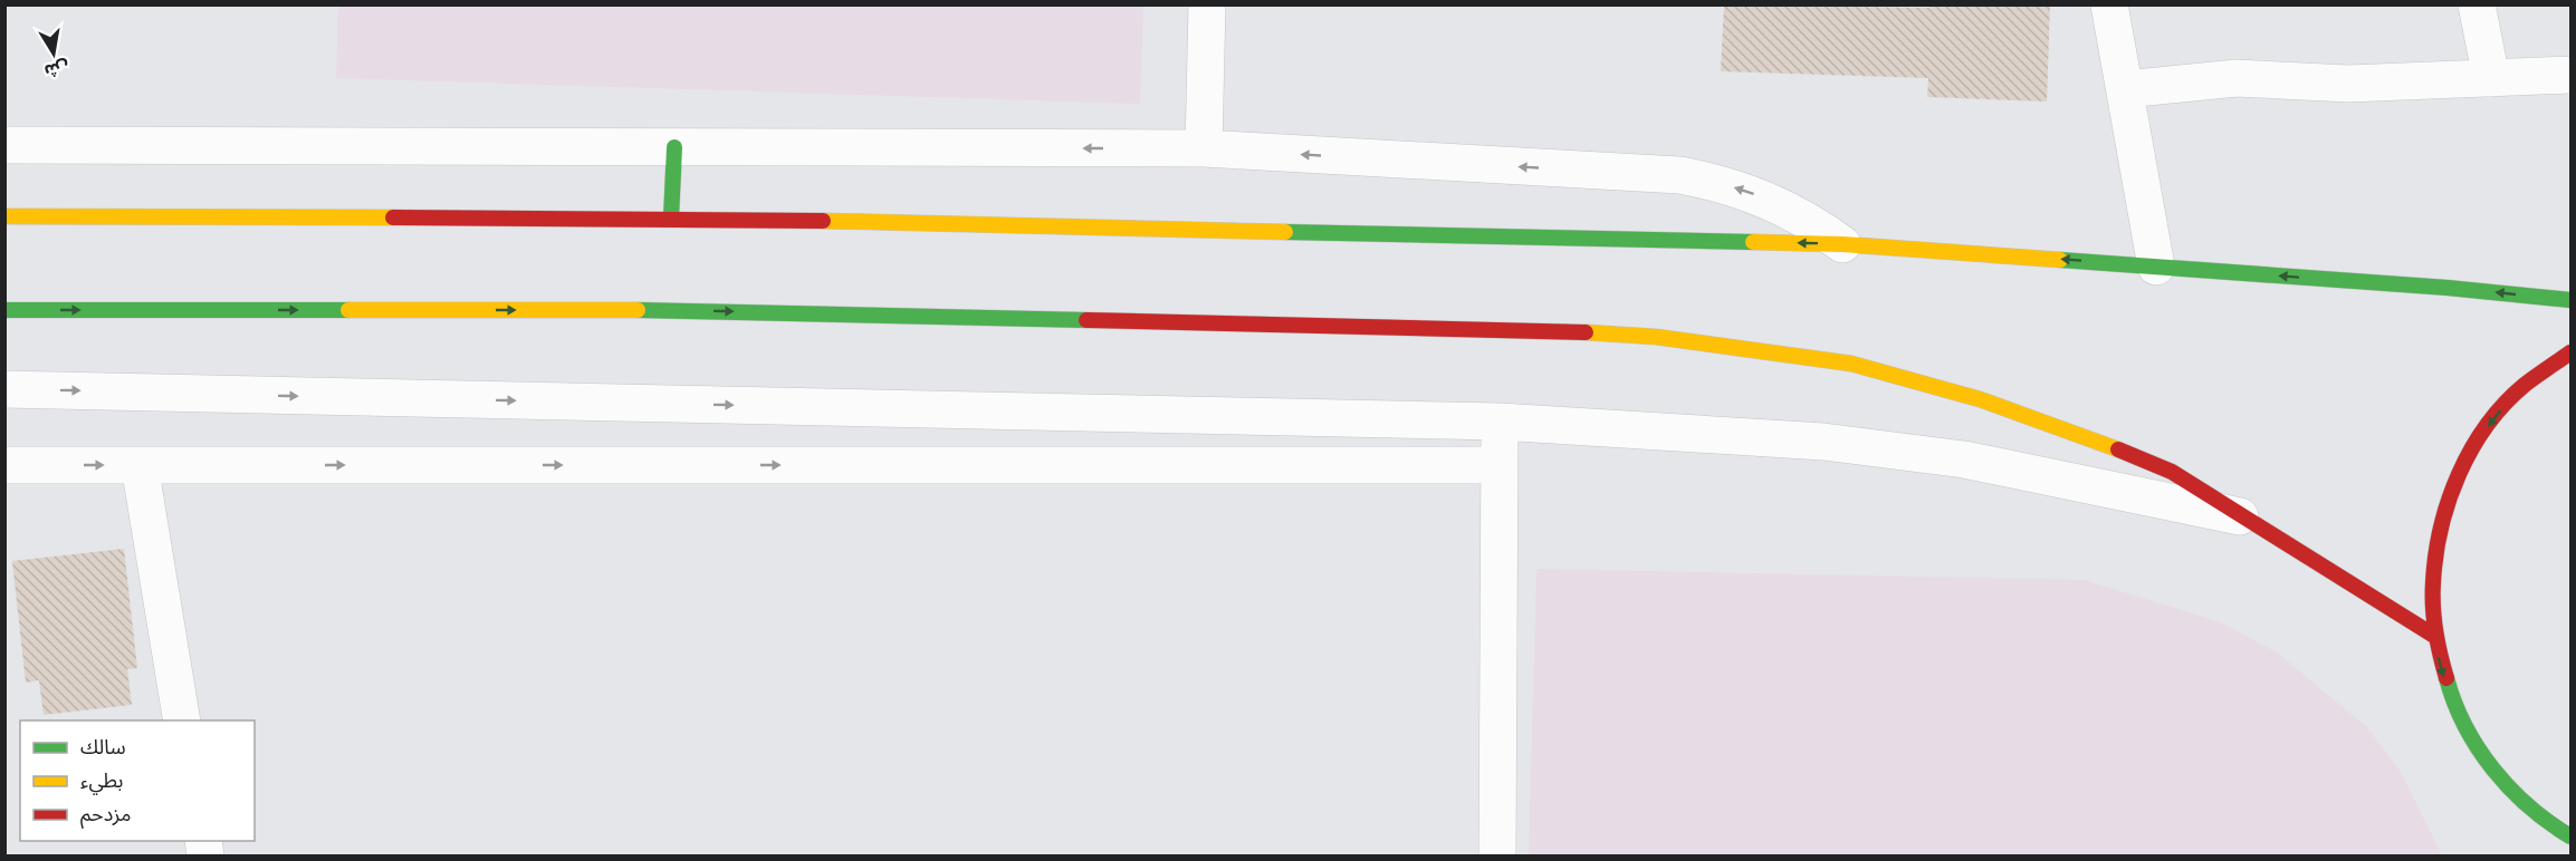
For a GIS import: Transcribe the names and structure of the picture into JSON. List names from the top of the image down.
{
  "legend": ["سالك", "بطيء", "مزدحم"],
  "north": "bottom"
}
